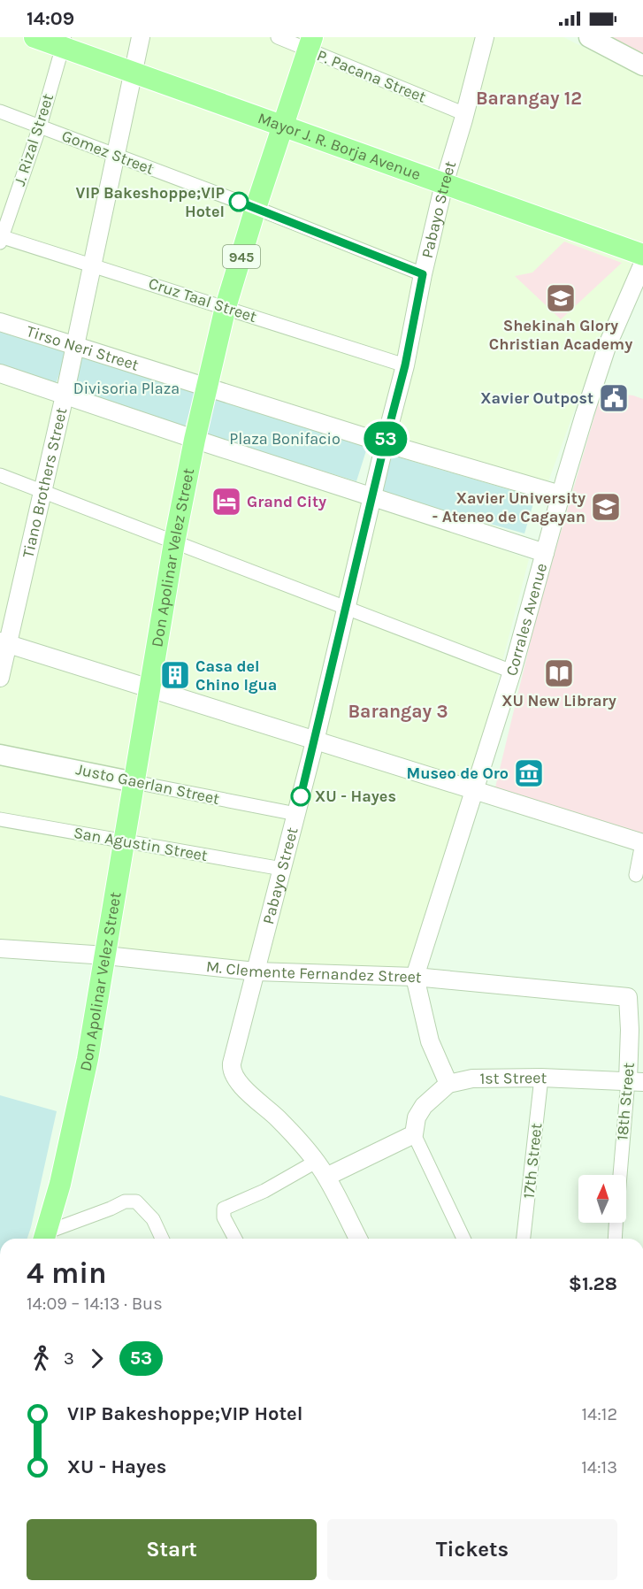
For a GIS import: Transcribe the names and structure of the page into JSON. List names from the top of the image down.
{
  "streets": {
    "main road": [
      "Mayor J. R. Borja Avenue",
      "945",
      "Don Apolinar Velez Street",
      "Justo Gaerlan Street"
    ],
    "street": [
      "P. Pacana Street",
      "J. Rizal Street",
      "Gomez Street",
      "Pabayo Street",
      "Cruz Taal Street",
      "Tirso Neri Street",
      "Tiano Brothers Street",
      "Corrales Avenue",
      "San Agustin Street",
      "M. Clemente Fernandez Street",
      "1st Street",
      "18th Street",
      "17th Street"
    ]
  },
  "crossings": [
    ["P. Pacana Street", "Pabayo Street"],
    ["P. Pacana Street", "Don Apolinar Velez Street"],
    ["J. Rizal Street", "Mayor J. R. Borja Avenue"],
    ["J. Rizal Street", "Gomez Street"],
    ["J. Rizal Street", "Cruz Taal Street"],
    ["Mayor J. R. Borja Avenue", "Pabayo Street"],
    ["Mayor J. R. Borja Avenue", "Tiano Brothers Street"],
    ["Mayor J. R. Borja Avenue", "Don Apolinar Velez Street"],
    ["Gomez Street", "Pabayo Street"],
    ["Gomez Street", "Tiano Brothers Street"],
    ["Gomez Street", "Don Apolinar Velez Street"],
    ["Pabayo Street", "Cruz Taal Street"],
    ["Pabayo Street", "Tirso Neri Street"],
    ["Pabayo Street", "Justo Gaerlan Street"],
    ["Pabayo Street", "San Agustin Street"],
    ["Pabayo Street", "M. Clemente Fernandez Street"],
    ["Cruz Taal Street", "Tiano Brothers Street"],
    ["Cruz Taal Street", "Don Apolinar Velez Street"],
    ["Tirso Neri Street", "Tiano Brothers Street"],
    ["Tirso Neri Street", "Don Apolinar Velez Street"],
    ["Tirso Neri Street", "Corrales Avenue"],
    ["Don Apolinar Velez Street", "Justo Gaerlan Street"],
    ["Don Apolinar Velez Street", "San Agustin Street"],
    ["Don Apolinar Velez Street", "M. Clemente Fernandez Street"],
    ["Corrales Avenue", "M. Clemente Fernandez Street"],
    ["M. Clemente Fernandez Street", "18th Street"],
    ["1st Street", "18th Street"],
    ["1st Street", "17th Street"]
  ],
  "districts": ["Barangay 12", "Barangay 3"],
  "parks": ["Divisoria Plaza", "Plaza Bonifacio"],
  "places": {
    "other": ["VIP Bakeshoppe;VIP Hotel", "XU - Hayes"],
    "school or university": ["Shekinah Glory Christian Academy", "Xavier University - Ateneo de Cagayan"],
    "public building": ["Xavier Outpost"],
    "hotel": ["Grand City"],
    "library": ["XU New Library"],
    "building": ["Casa del Chino Igua"],
    "museum": ["Museo de Oro"]
  },
  "lines": ["bus line 53"],
  "north": "top",
  "page": {
    "status": "14:09",
    "on_map": "53",
    "heading": ["4 min", "14:09 – 14:13 · Bus", "$1.28"],
    "legs": ["3", "53"],
    "list": [
      {
        "name": "VIP Bakeshoppe;VIP Hotel",
        "value": "14:12"
      },
      {
        "name": "XU - Hayes",
        "value": "14:13"
      }
    ],
    "buttons": ["Start", "Tickets"]
  }
}
